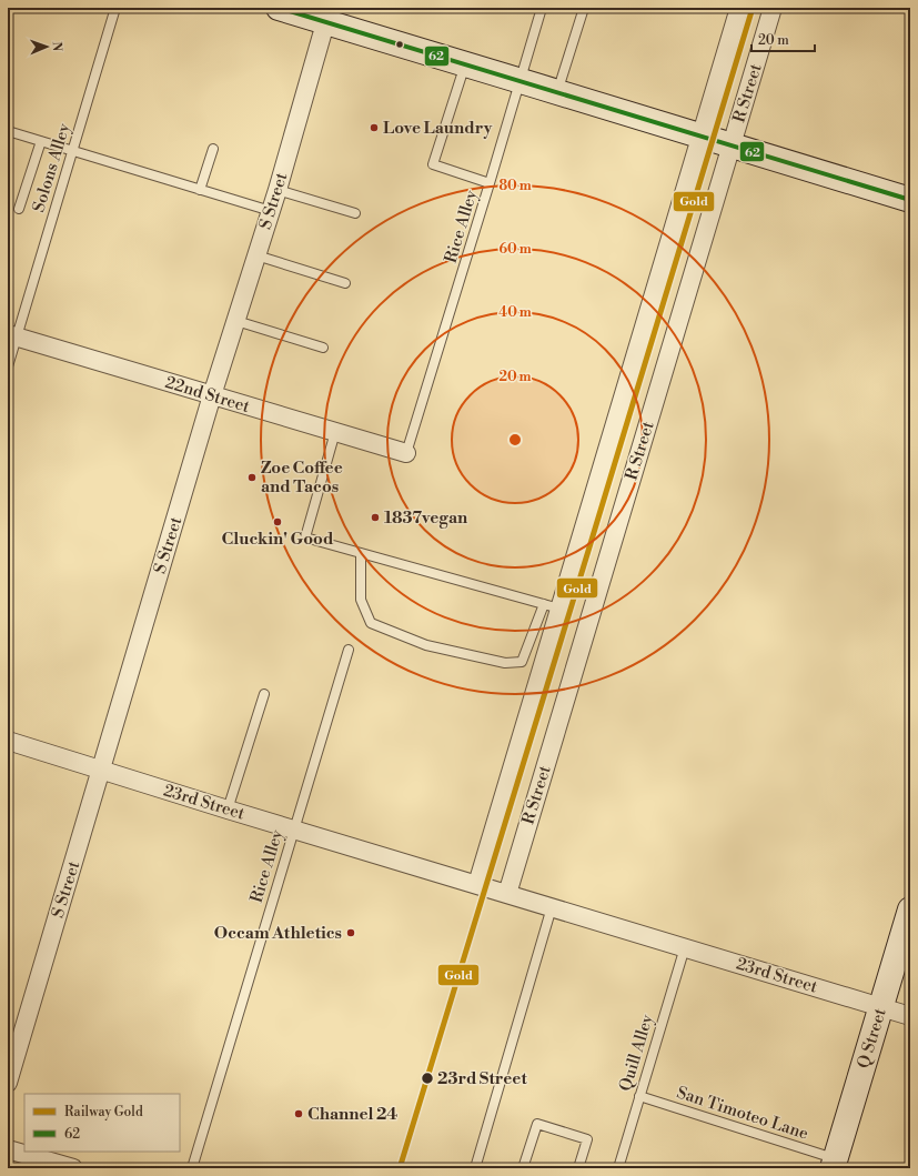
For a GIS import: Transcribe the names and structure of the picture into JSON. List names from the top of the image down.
{
  "streets": {
    "main road": ["Q Street"],
    "street": [
      "R Street",
      "S Street",
      "22nd Street",
      "23rd Street"
    ],
    "lane": [
      "Solons Alley",
      "Rice Alley",
      "Quill Alley",
      "San Timoteo Lane"
    ]
  },
  "crossings": [
    ["R Street", "23rd Street"],
    ["Solons Alley", "22nd Street"],
    ["S Street", "22nd Street"],
    ["S Street", "23rd Street"],
    ["Rice Alley", "22nd Street"],
    ["Rice Alley", "23rd Street"],
    ["23rd Street", "Q Street"],
    ["23rd Street", "Quill Alley"],
    ["Q Street", "San Timoteo Lane"],
    ["Quill Alley", "San Timoteo Lane"]
  ],
  "places": [
    "Love Laundry",
    "Zoe Coffee and Tacos",
    "1837vegan",
    "Cluckin' Good",
    "Occam Athletics",
    "23rd Street",
    "Channel 24"
  ],
  "lines": ["rail line Gold", "transit line 62"],
  "legend": ["Railway Gold", "62"],
  "scale_bar": "20 m",
  "north": "right",
  "rings": [
    "80 m",
    "60 m",
    "40 m",
    "20 m"
  ]
}
